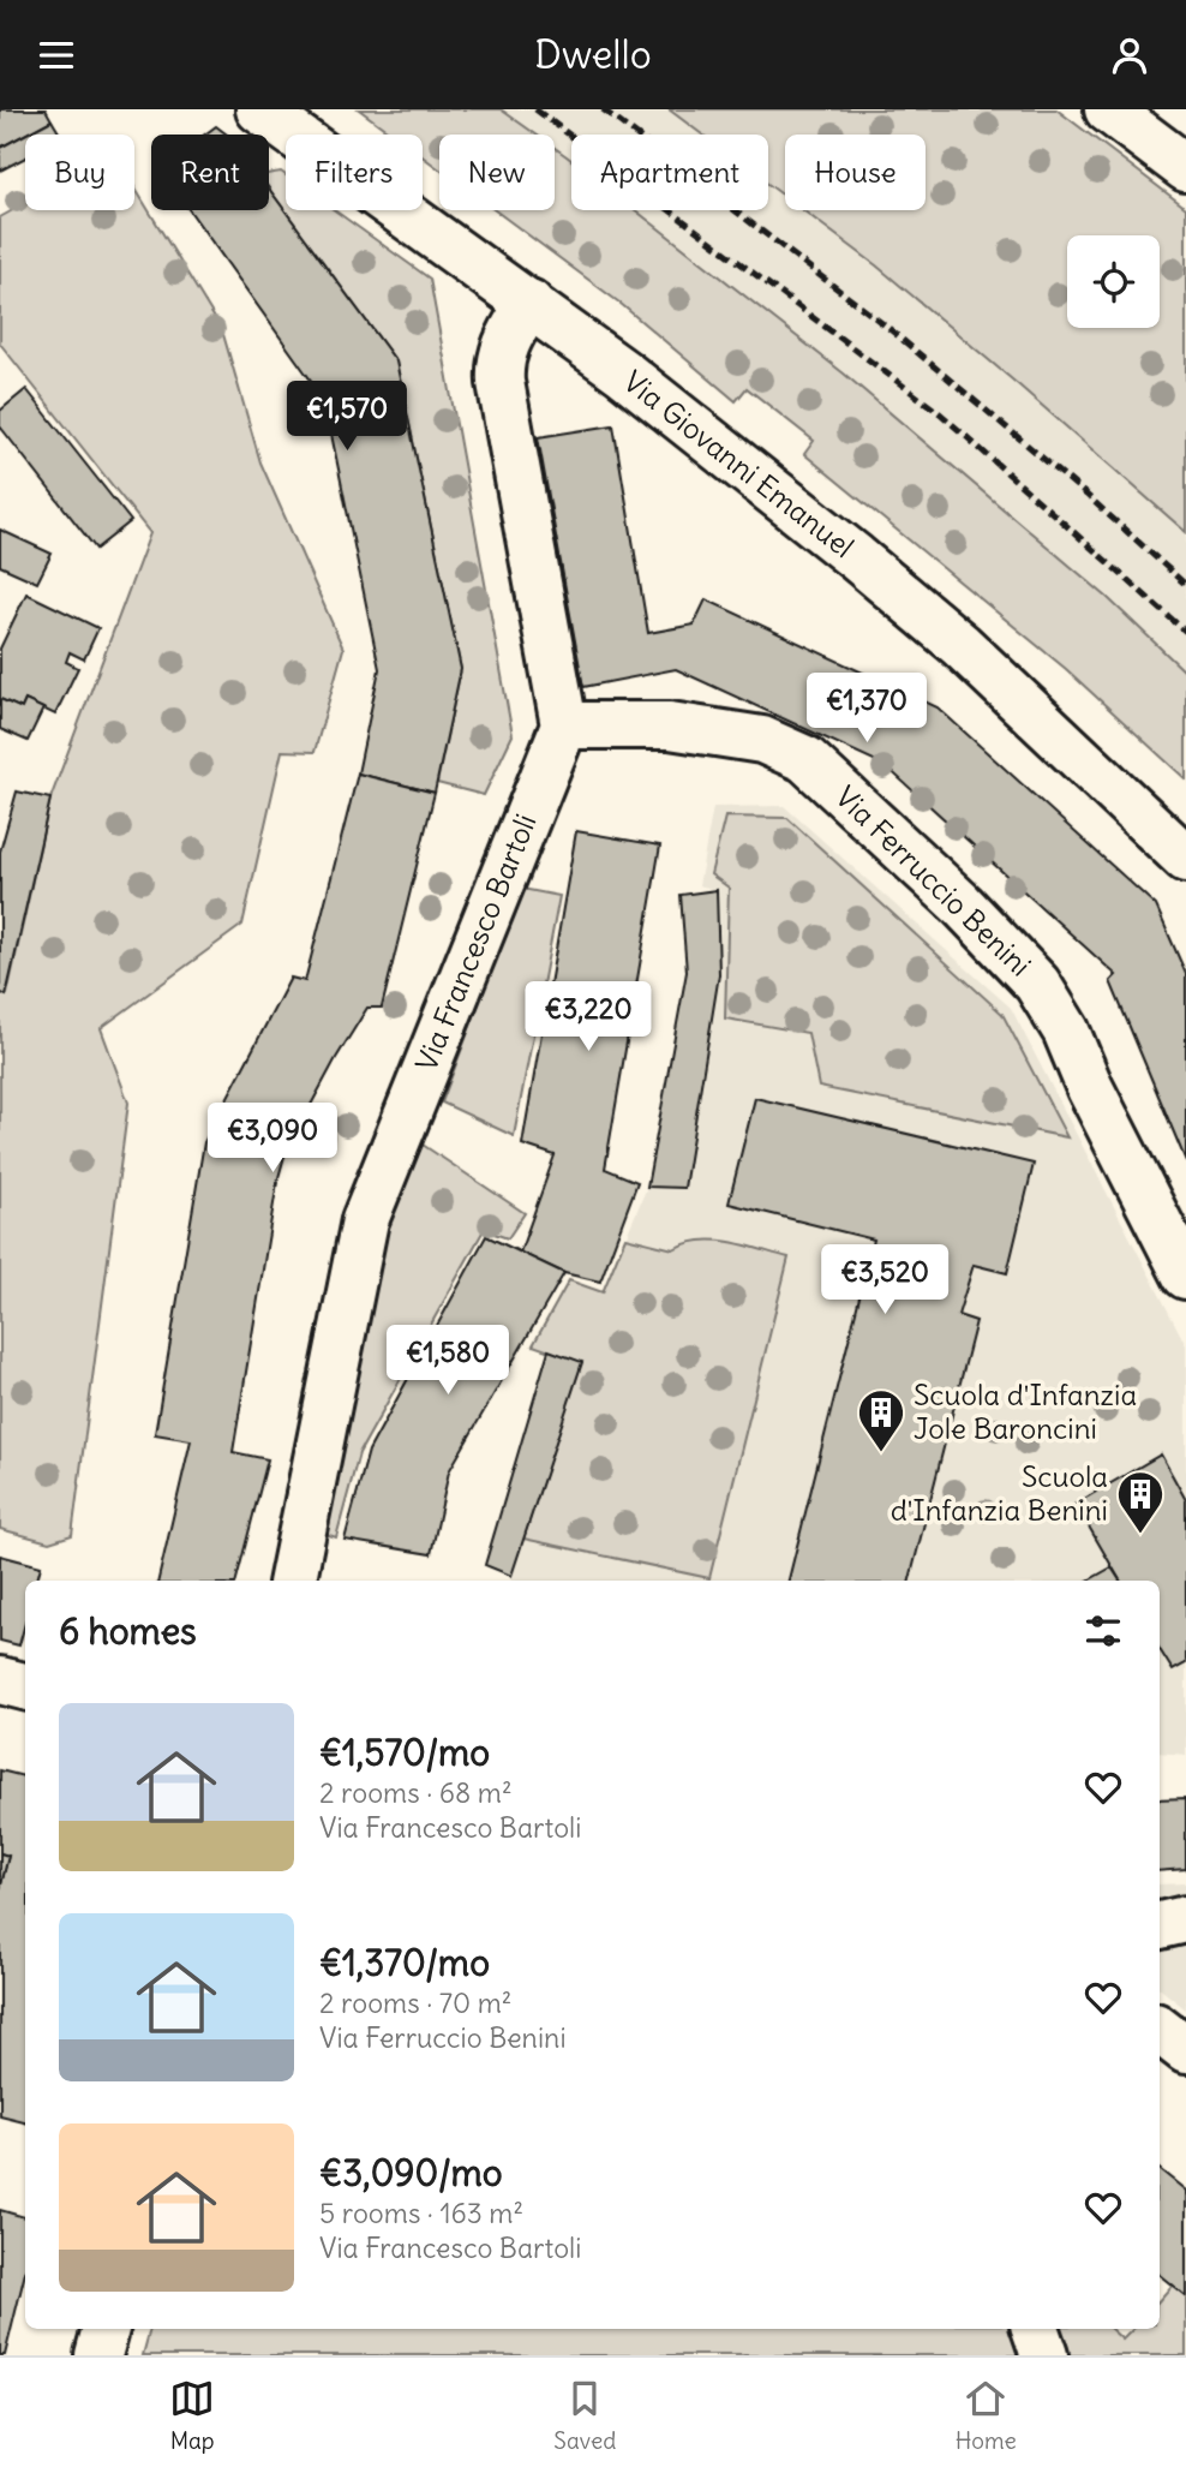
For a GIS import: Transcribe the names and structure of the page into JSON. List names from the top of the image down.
{
  "streets": {
    "street": ["Via Giovanni Emanuel", "Via Ferruccio Benini", "Via Francesco Bartoli"]
  },
  "crossings": [
    ["Via Ferruccio Benini", "Via Francesco Bartoli"]
  ],
  "places": {
    "building": ["Scuola d'Infanzia Jole Baroncini", "Scuola d'Infanzia Benini"]
  },
  "page": {
    "header": "Dwello",
    "chip": [
      "Buy",
      "Rent",
      "Filters",
      "New",
      "Apartment",
      "House"
    ],
    "price": [
      "€1,570",
      "€1,370",
      "€3,220",
      "€3,090",
      "€3,520",
      "€1,580"
    ],
    "heading": "6 homes",
    "list": [
      {
        "name": "€1,570/mo",
        "note": "2 rooms · 68 m² · Via Francesco Bartoli"
      },
      {
        "name": "€1,370/mo",
        "note": "2 rooms · 70 m² · Via Ferruccio Benini"
      },
      {
        "name": "€3,090/mo",
        "note": "5 rooms · 163 m² · Via Francesco Bartoli"
      }
    ],
    "tabs": ["Map", "Saved", "Home"]
  }
}
